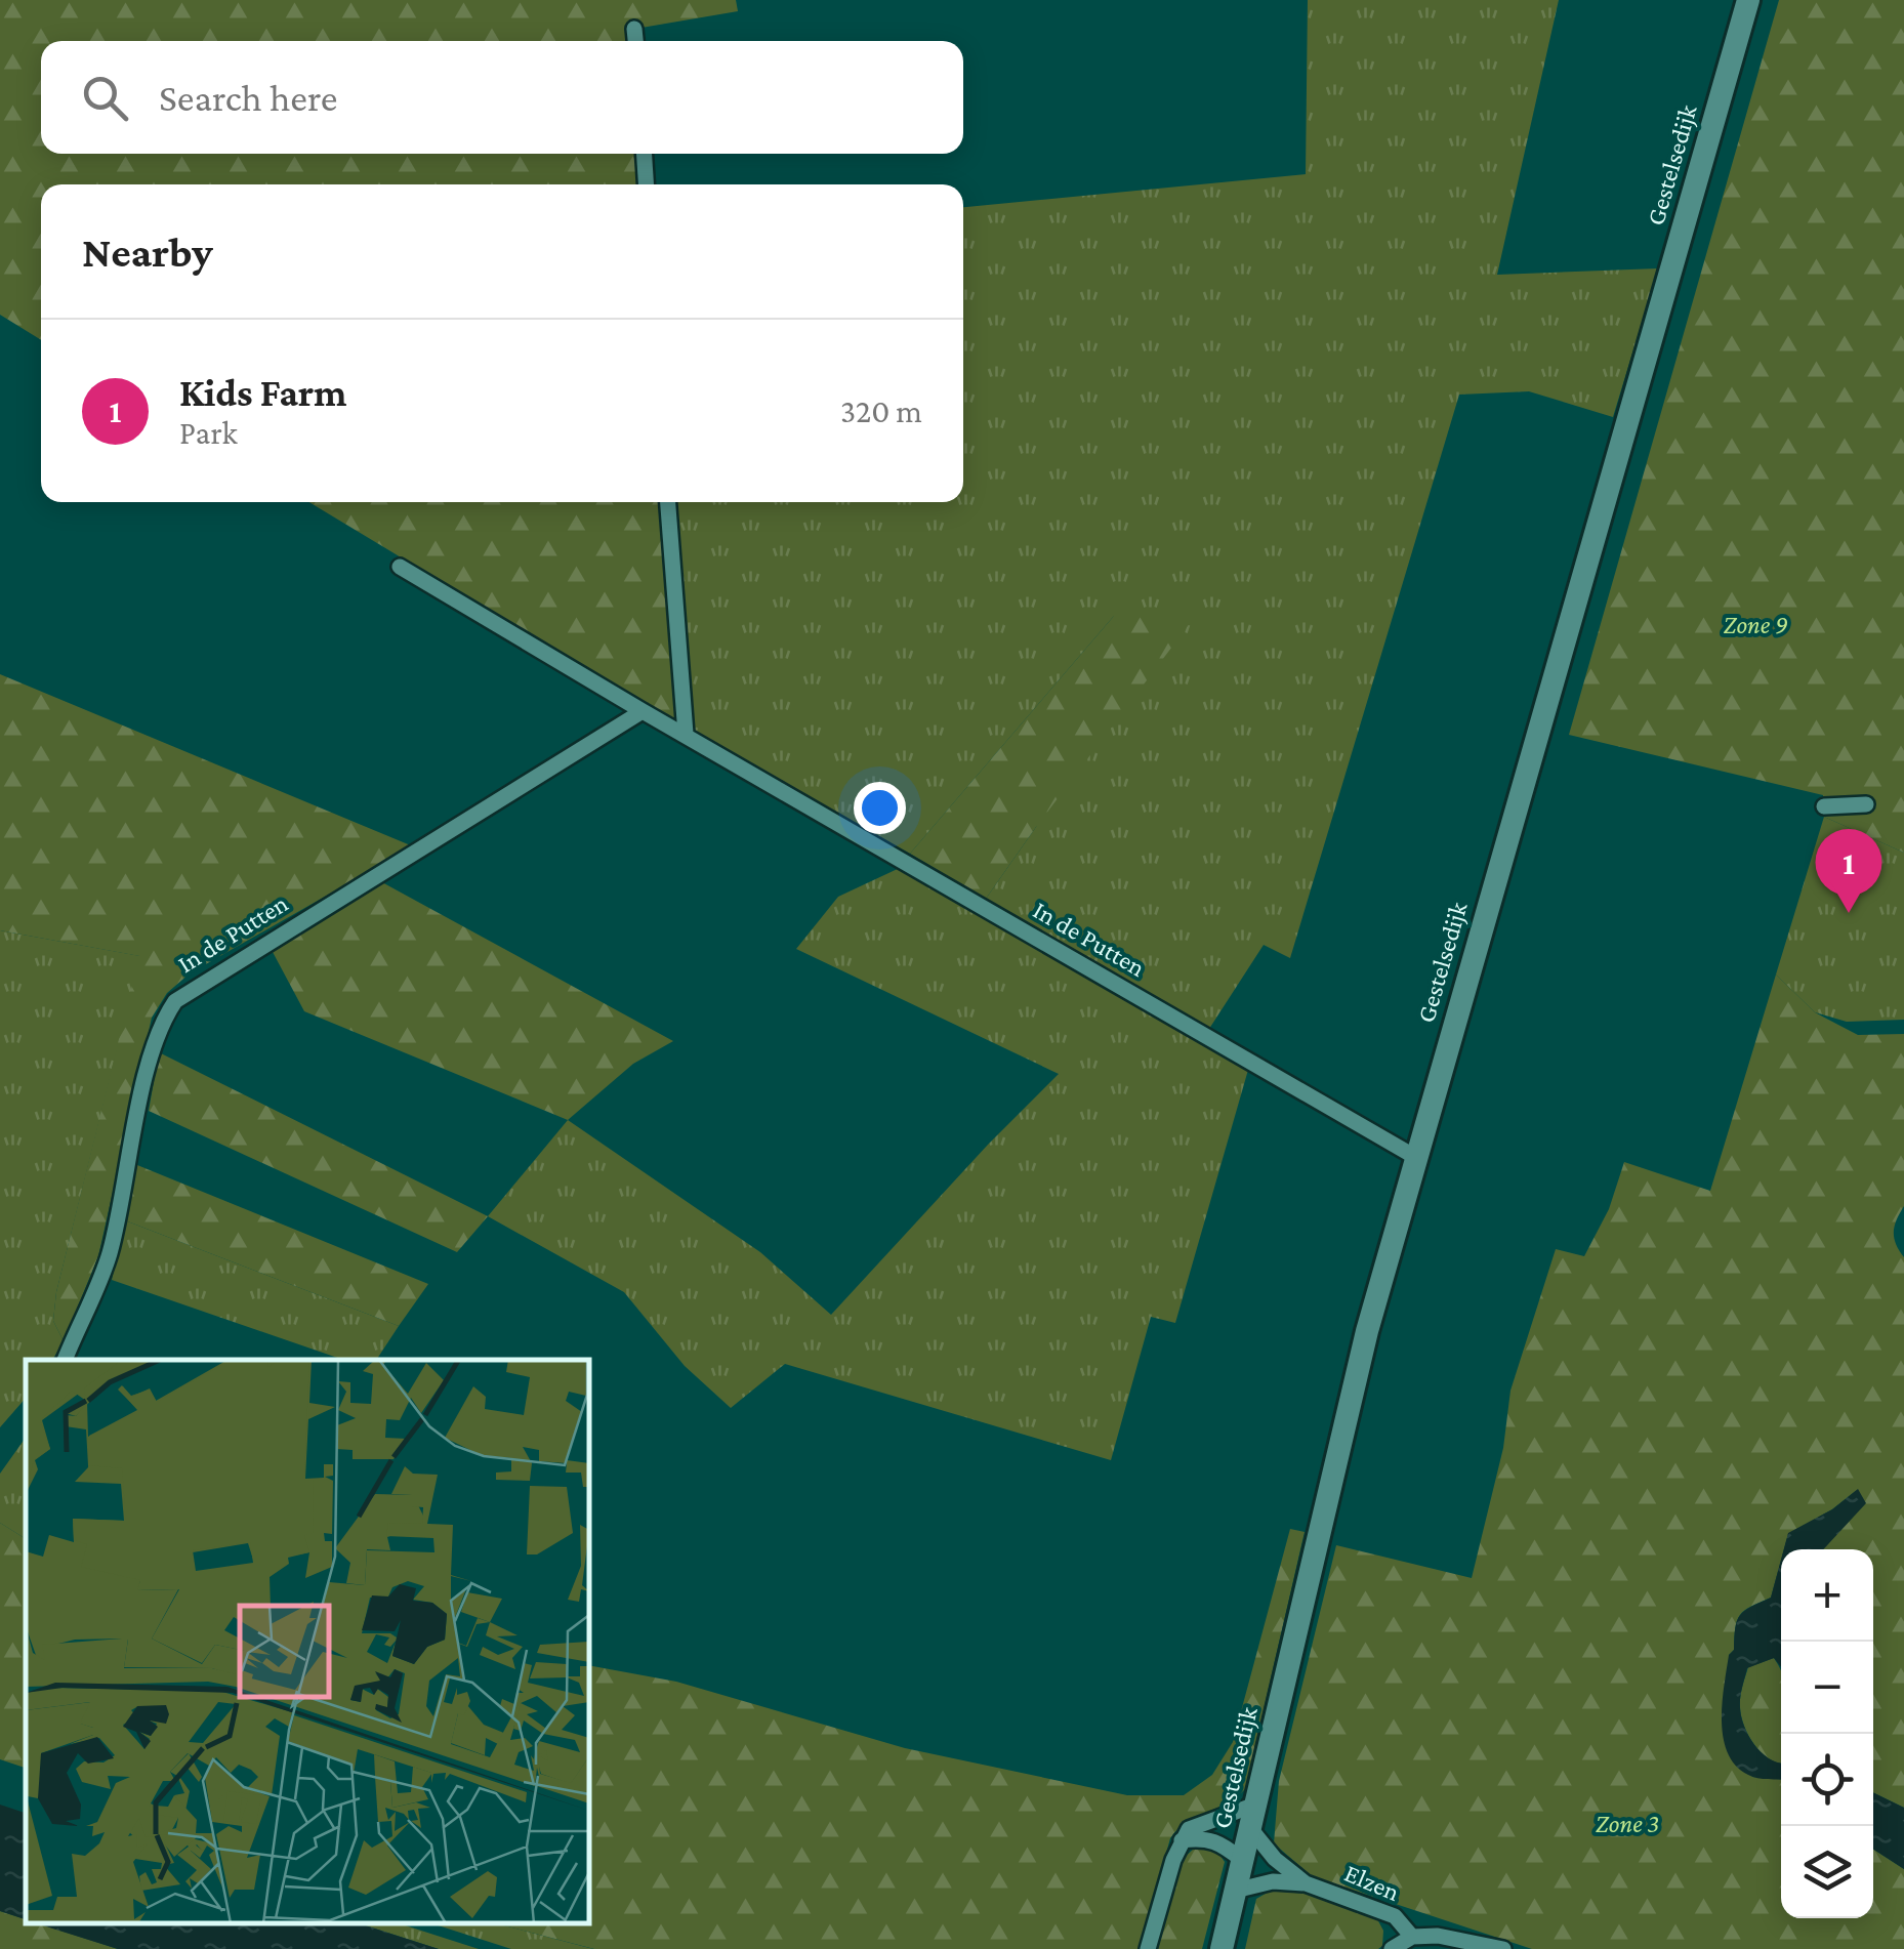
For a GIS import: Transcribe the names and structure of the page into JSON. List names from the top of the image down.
{
  "streets": {
    "main road": ["Gestelsedijk"],
    "street": ["In de Putten", "Elzen"]
  },
  "crossings": [
    ["Gestelsedijk", "In de Putten"],
    ["Gestelsedijk", "Elzen"]
  ],
  "parks": ["Zone 9", "Zone 3"],
  "page": {
    "search": "Search here",
    "heading": "Nearby",
    "list": [
      {
        "mark": "1",
        "name": "Kids Farm",
        "note": "Park",
        "value": "320 m"
      }
    ],
    "pins": "1",
    "map_buttons": ["+", "−"]
  }
}
